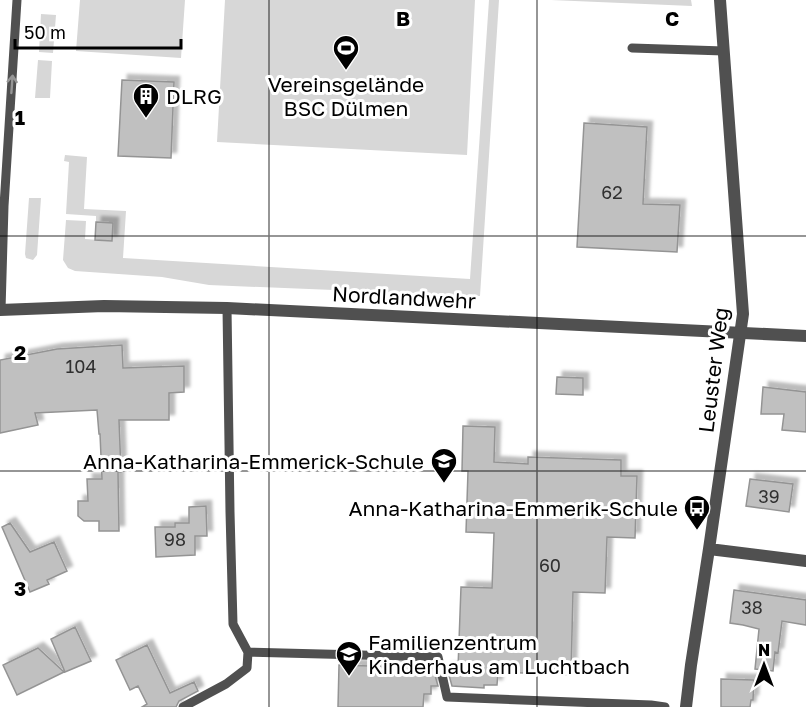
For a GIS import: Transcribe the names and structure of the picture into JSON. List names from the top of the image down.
{
  "streets": {
    "street": ["Nordlandwehr", "Leuster Weg"]
  },
  "crossings": [
    ["Nordlandwehr", "Leuster Weg"]
  ],
  "places": {
    "sports": ["Vereinsgelände BSC Dülmen"],
    "building": ["DLRG"],
    "school or university": ["Anna-Katharina-Emmerick-Schule", "Familienzentrum Kinderhaus am Luchtbach"],
    "bus stop": ["Anna-Katharina-Emmerik-Schule"]
  },
  "house_numbers": [
    "62",
    "104",
    "39",
    "98",
    "60",
    "38"
  ],
  "scale_bar": "50 m",
  "north": "top",
  "grid": {
    "columns": ["B", "C"],
    "rows": ["1", "2", "3"]
  }
}
